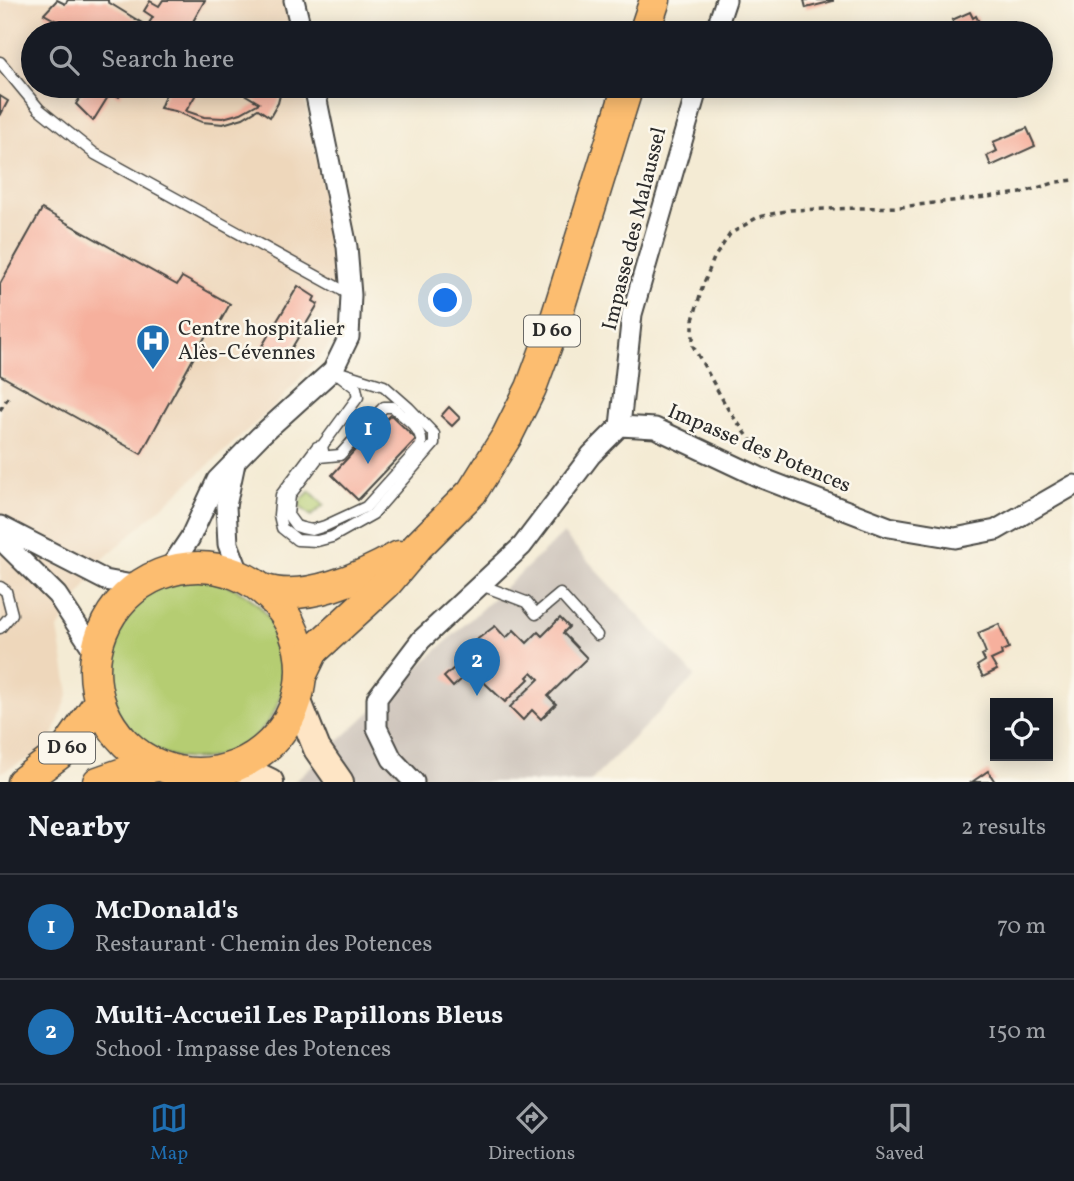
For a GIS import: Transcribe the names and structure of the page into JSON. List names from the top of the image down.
{
  "streets": {
    "main road": ["D 60"],
    "street": ["Impasse des Malaussel", "Impasse des Potences"]
  },
  "crossings": [
    ["Impasse des Malaussel", "Impasse des Potences"]
  ],
  "places": {
    "hospital": ["Centre hospitalier Alès-Cévennes"]
  },
  "page": {
    "search": "Search here",
    "pins": ["1", "2"],
    "heading": ["Nearby", "2 results"],
    "list": [
      {
        "mark": "1",
        "name": "McDonald's",
        "note": "Restaurant · Chemin des Potences",
        "value": "70 m"
      },
      {
        "mark": "2",
        "name": "Multi-Accueil Les Papillons Bleus",
        "note": "School · Impasse des Potences",
        "value": "150 m"
      }
    ],
    "nav": ["Map", "Directions", "Saved"]
  }
}
